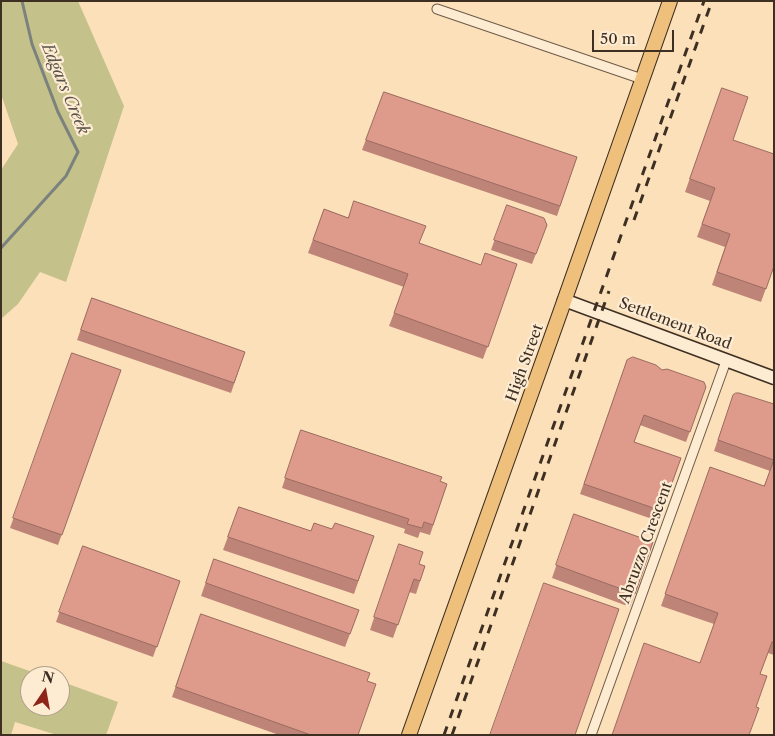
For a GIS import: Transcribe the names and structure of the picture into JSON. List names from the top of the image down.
{
  "streets": {
    "main road": ["Settlement Road", "High Street"],
    "street": ["Abruzzo Crescent"]
  },
  "crossings": [
    ["Settlement Road", "High Street"],
    ["Settlement Road", "Abruzzo Crescent"]
  ],
  "water": ["Edgars Creek"],
  "scale_bar": "50 m",
  "north": "top"
}
